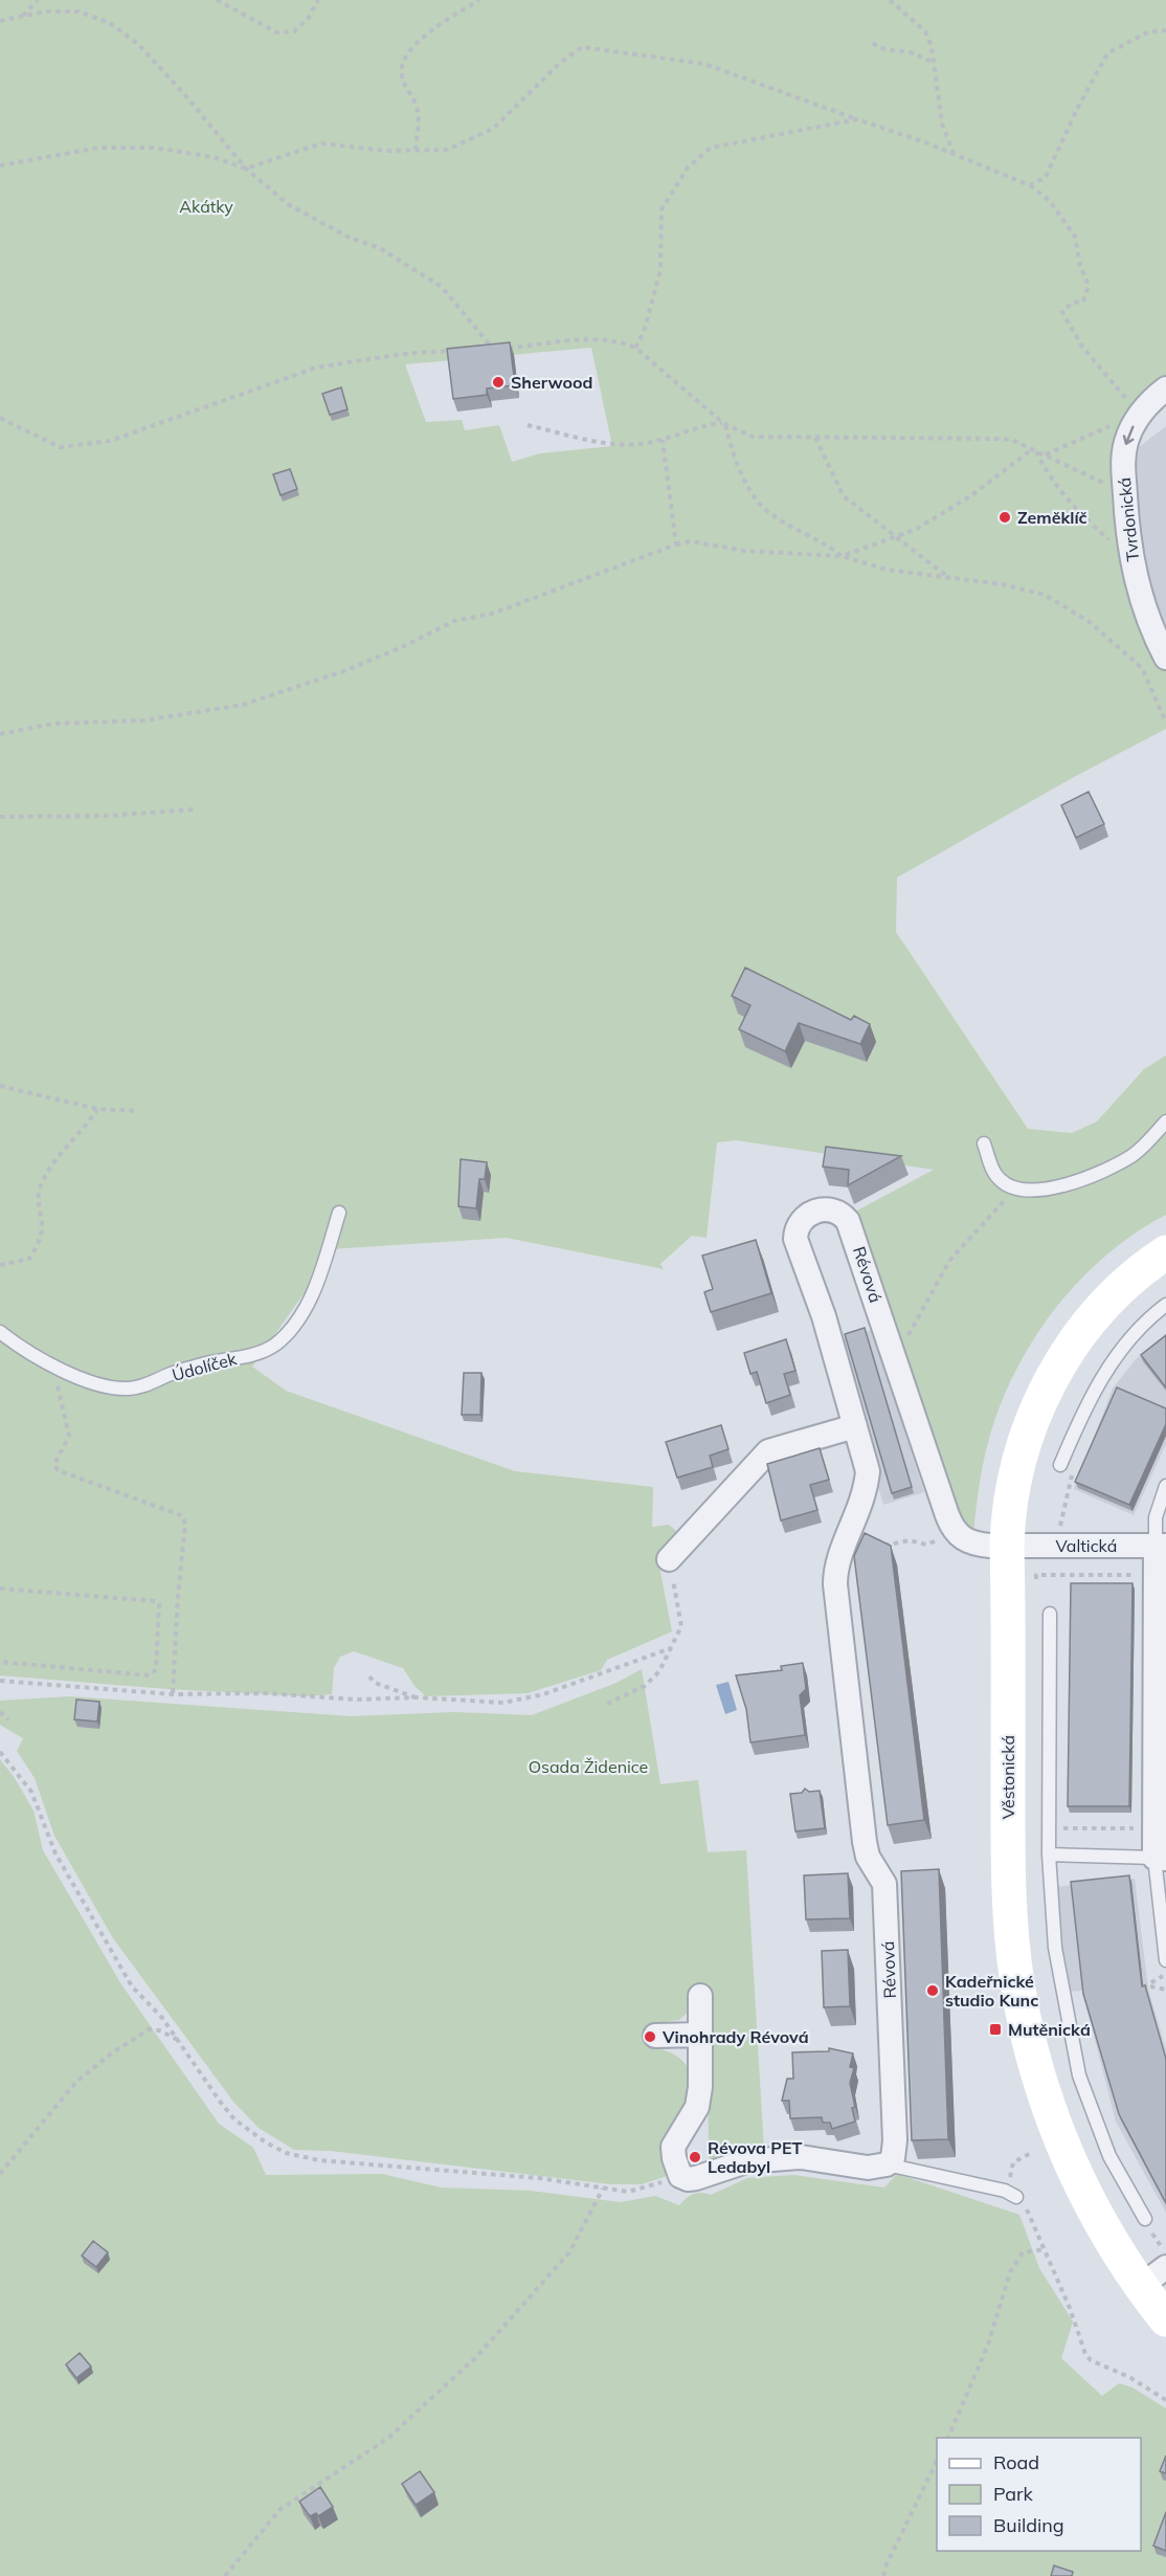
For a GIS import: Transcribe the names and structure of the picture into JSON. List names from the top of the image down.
{
  "streets": {
    "street": [
      "Tvrdonická",
      "Révová",
      "Valtická",
      "Věstonická"
    ],
    "lane": ["Údolíček"]
  },
  "crossings": [
    ["Valtická", "Věstonická"]
  ],
  "parks": ["Akátky", "Osada Židenice"],
  "places": {
    "other": [
      "Sherwood",
      "Zeměklíč",
      "Kadeřnické studio Kunc",
      "Vinohrady Révová",
      "Révova PET Ledabyl"
    ],
    "transit": ["Mutěnická"]
  },
  "legend": ["Road", "Park", "Building"]
}
